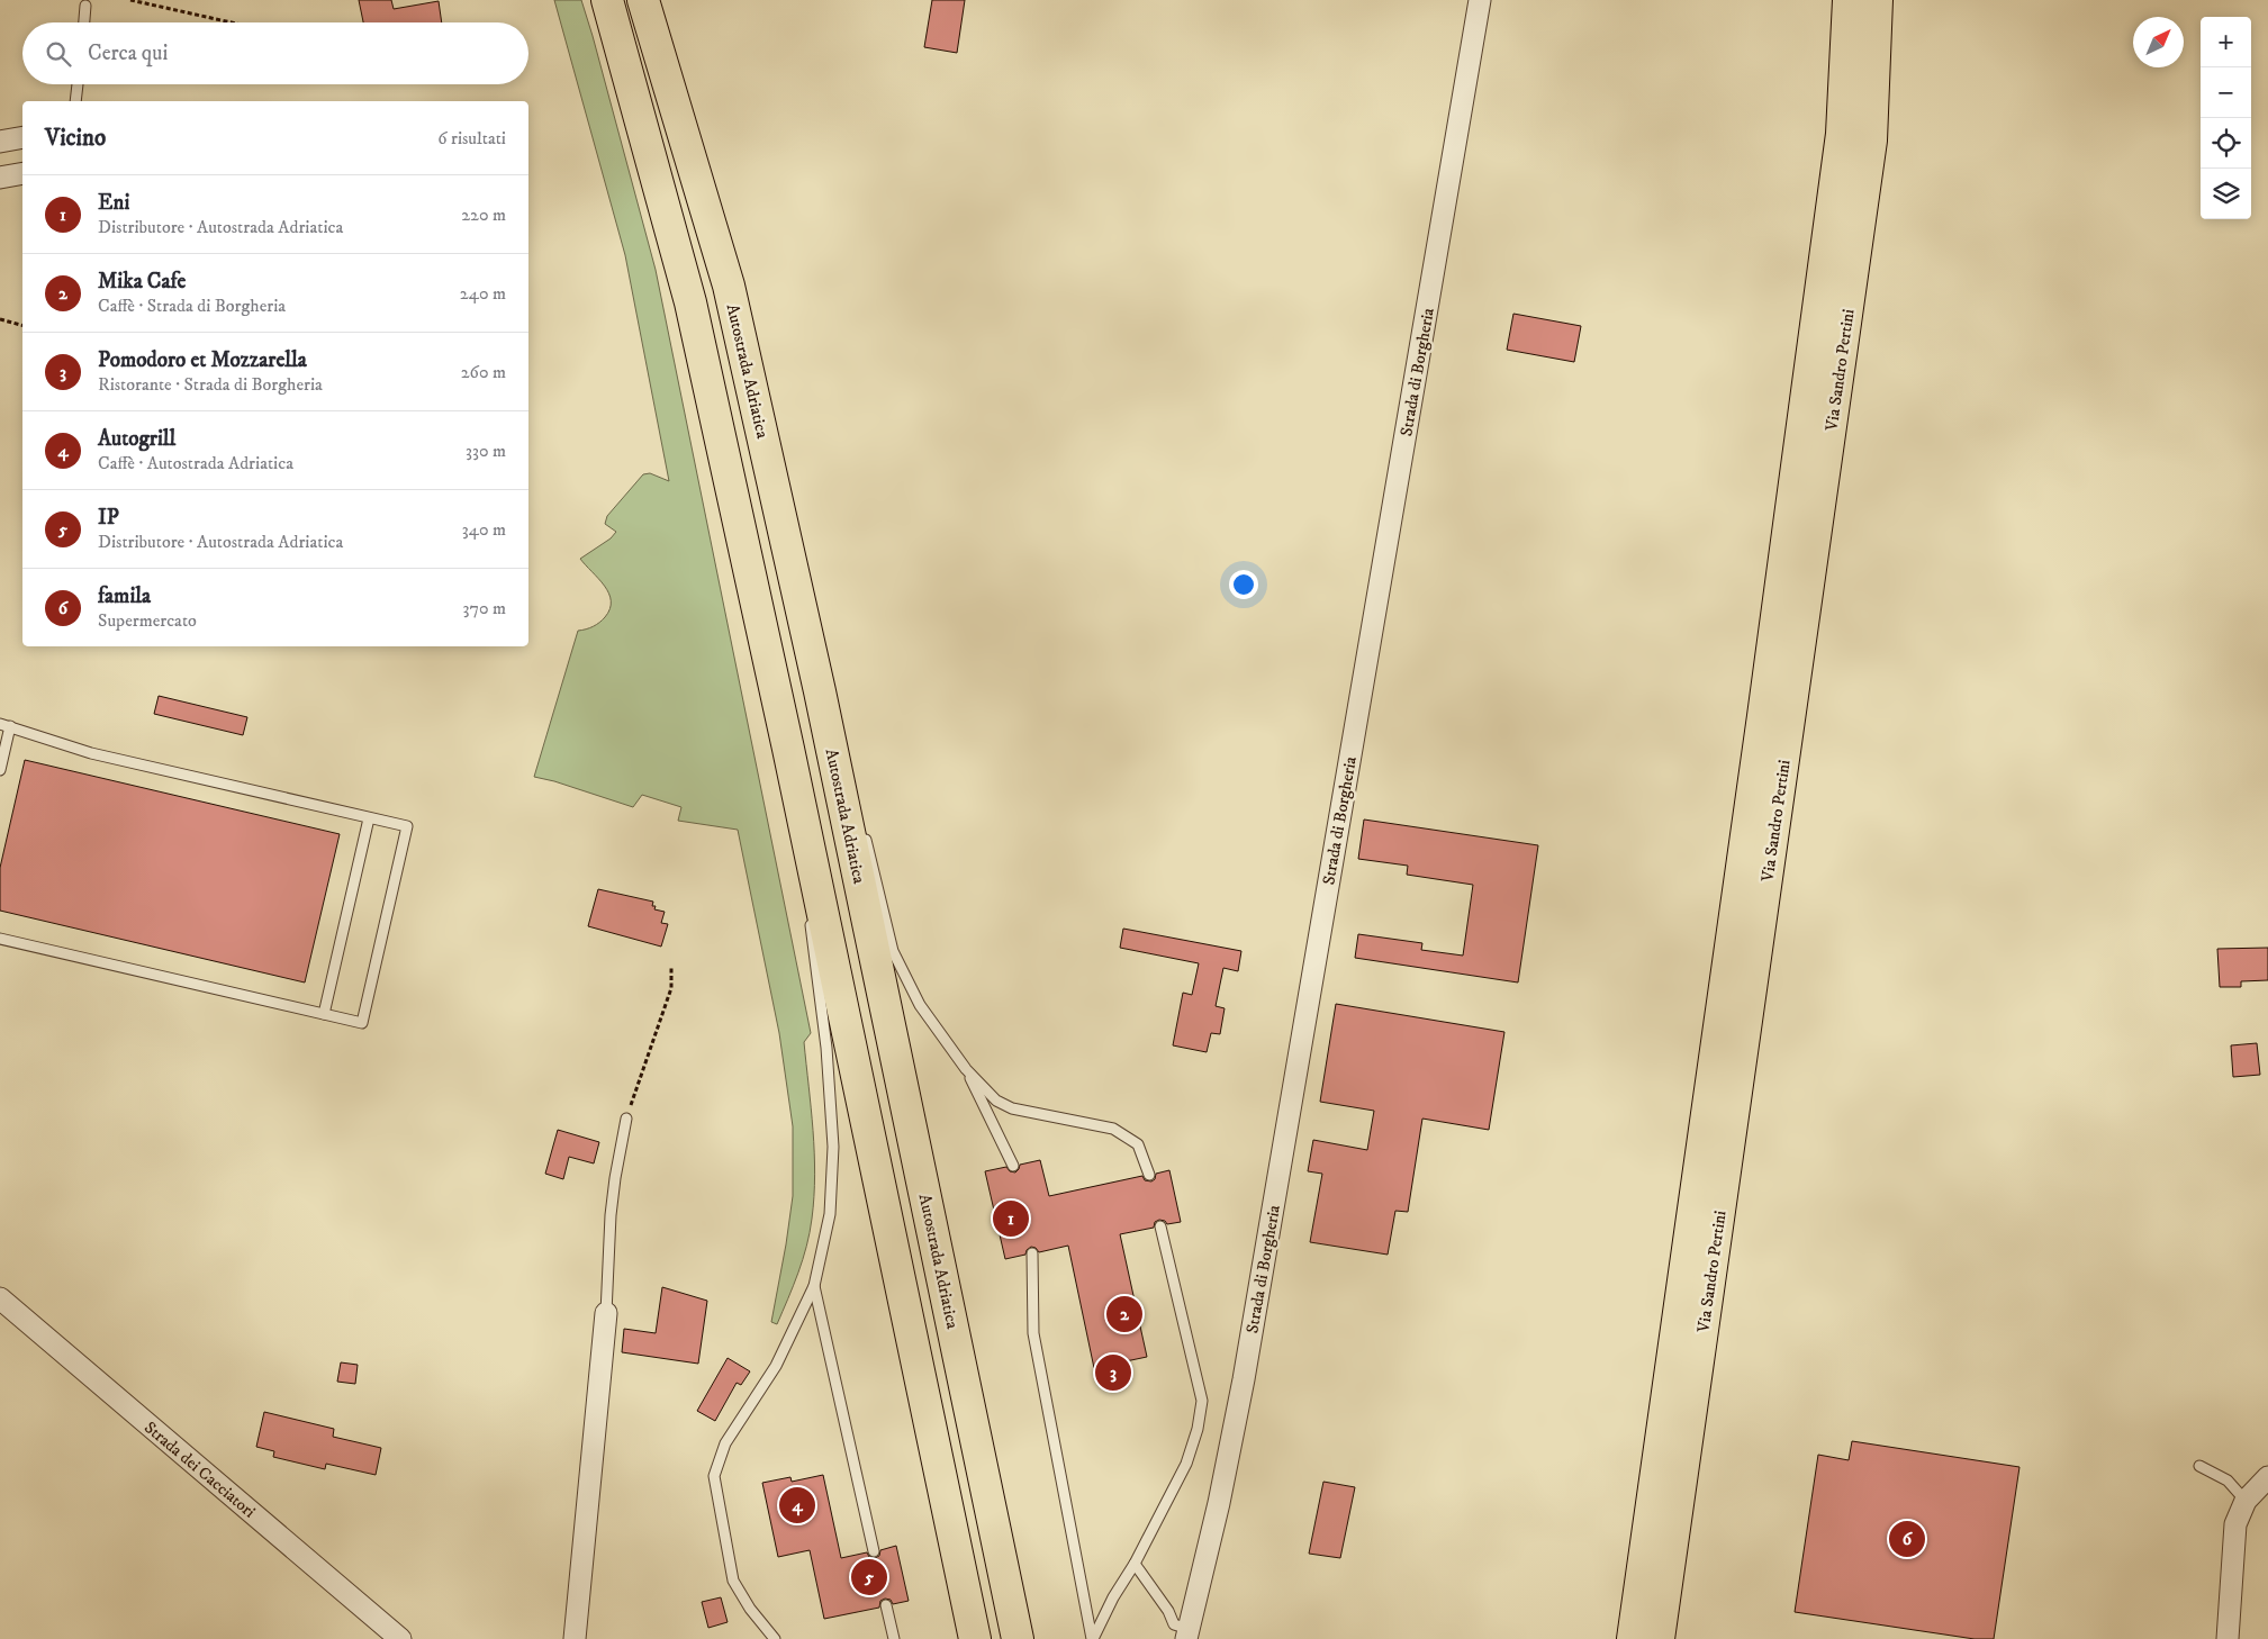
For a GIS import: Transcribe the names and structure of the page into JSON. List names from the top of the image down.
{
  "streets": {
    "main road": ["Via Sandro Pertini", "Autostrada Adriatica"],
    "street": ["Strada di Borgheria", "Strada dei Cacciatori"]
  },
  "north": "top right",
  "page": {
    "map_buttons": ["+", "−"],
    "search": "Cerca qui",
    "heading": ["Vicino", "6 risultati"],
    "list": [
      {
        "mark": "1",
        "name": "Eni",
        "note": "Distributore · Autostrada Adriatica",
        "value": "220 m"
      },
      {
        "mark": "2",
        "name": "Mika Cafe",
        "note": "Caffè · Strada di Borgheria",
        "value": "240 m"
      },
      {
        "mark": "3",
        "name": "Pomodoro et Mozzarella",
        "note": "Ristorante · Strada di Borgheria",
        "value": "260 m"
      },
      {
        "mark": "4",
        "name": "Autogrill",
        "note": "Caffè · Autostrada Adriatica",
        "value": "330 m"
      },
      {
        "mark": "5",
        "name": "IP",
        "note": "Distributore · Autostrada Adriatica",
        "value": "340 m"
      },
      {
        "mark": "6",
        "name": "famila",
        "note": "Supermercato",
        "value": "370 m"
      }
    ],
    "pins": [
      "1",
      "2",
      "3",
      "4",
      "6",
      "5"
    ]
  }
}
